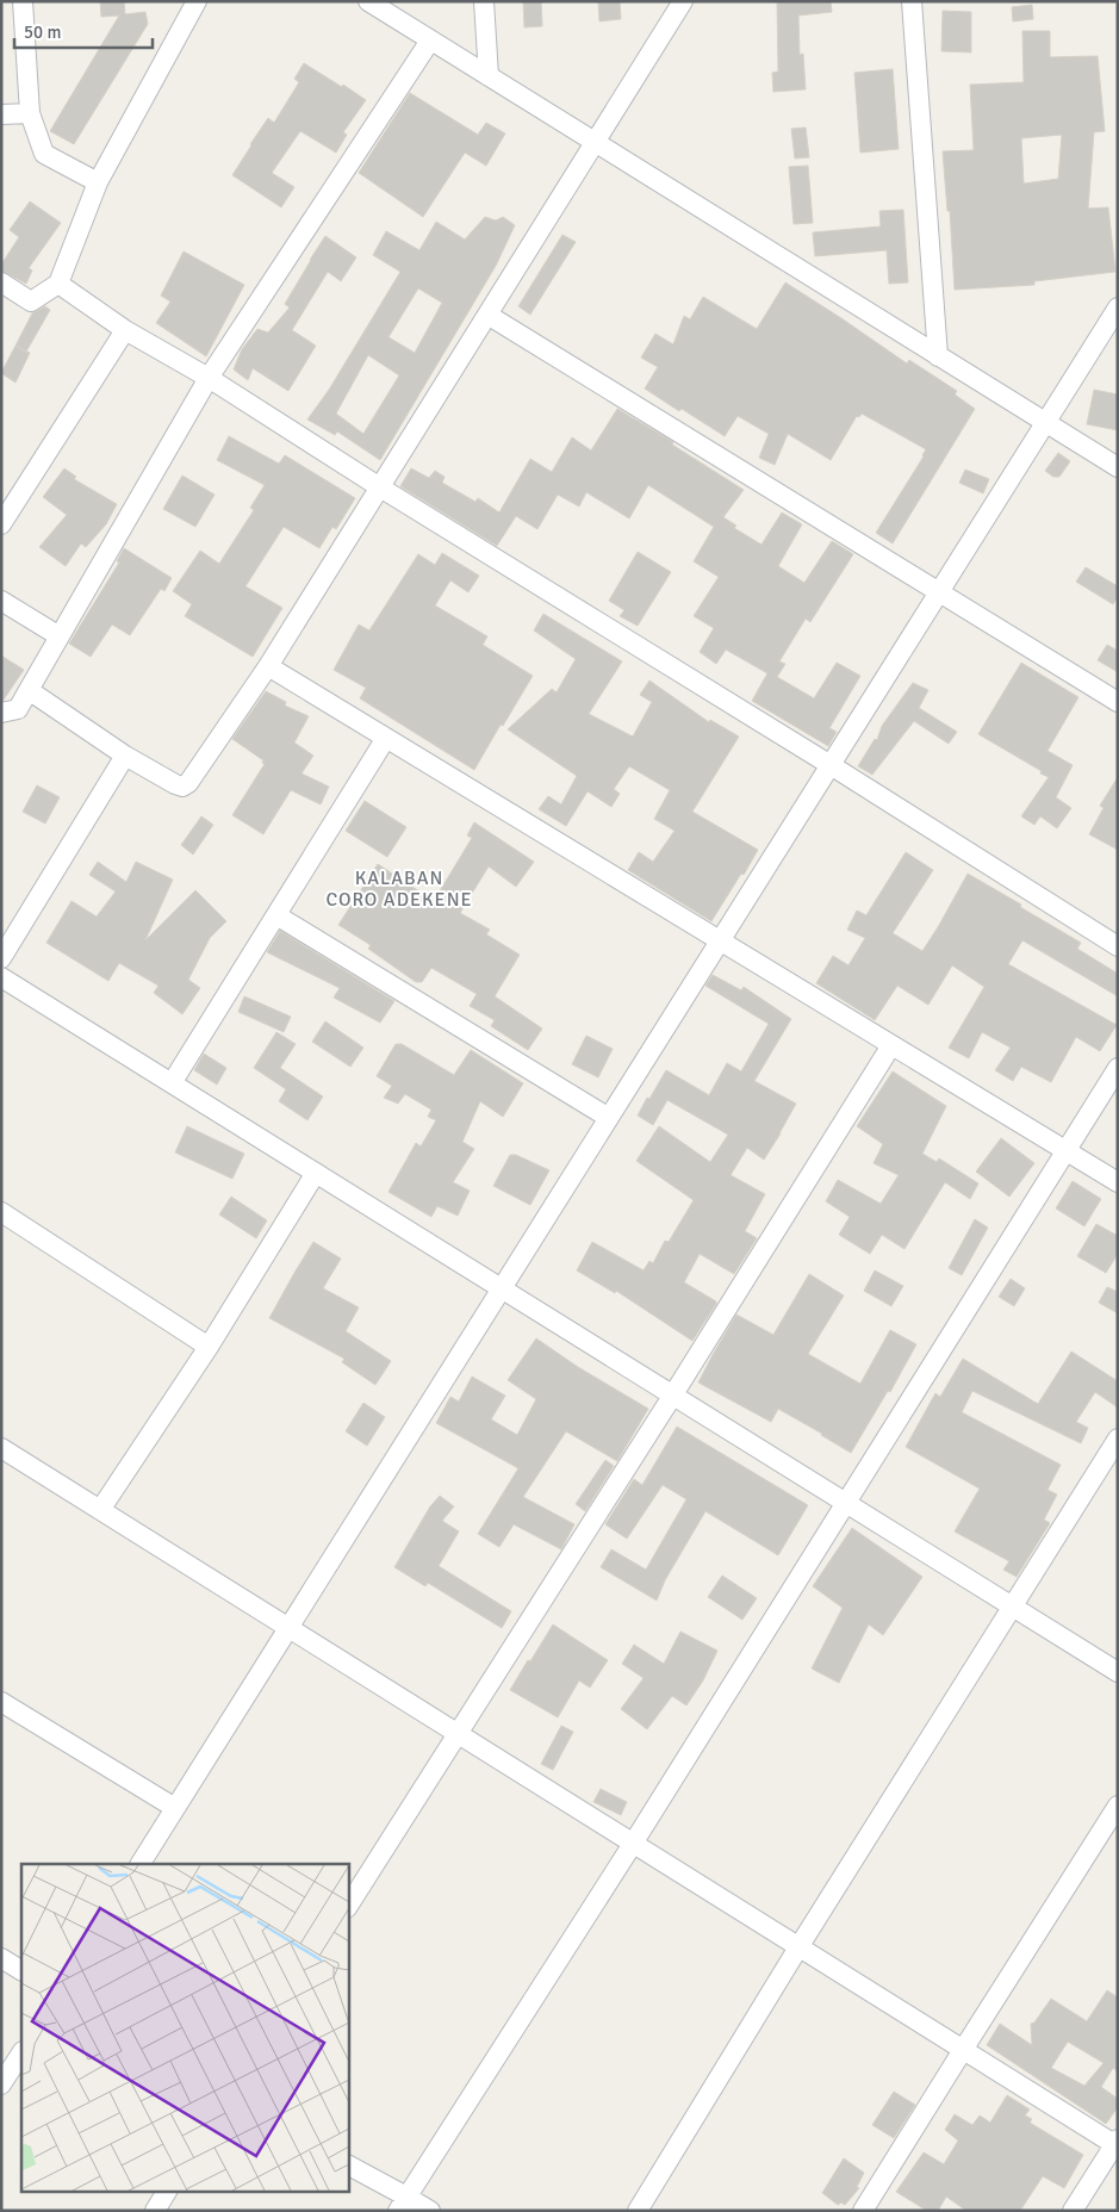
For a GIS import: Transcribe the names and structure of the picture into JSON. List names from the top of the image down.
{
  "districts": ["KALABAN CORO ADEKENE"],
  "scale_bar": "50 m"
}
